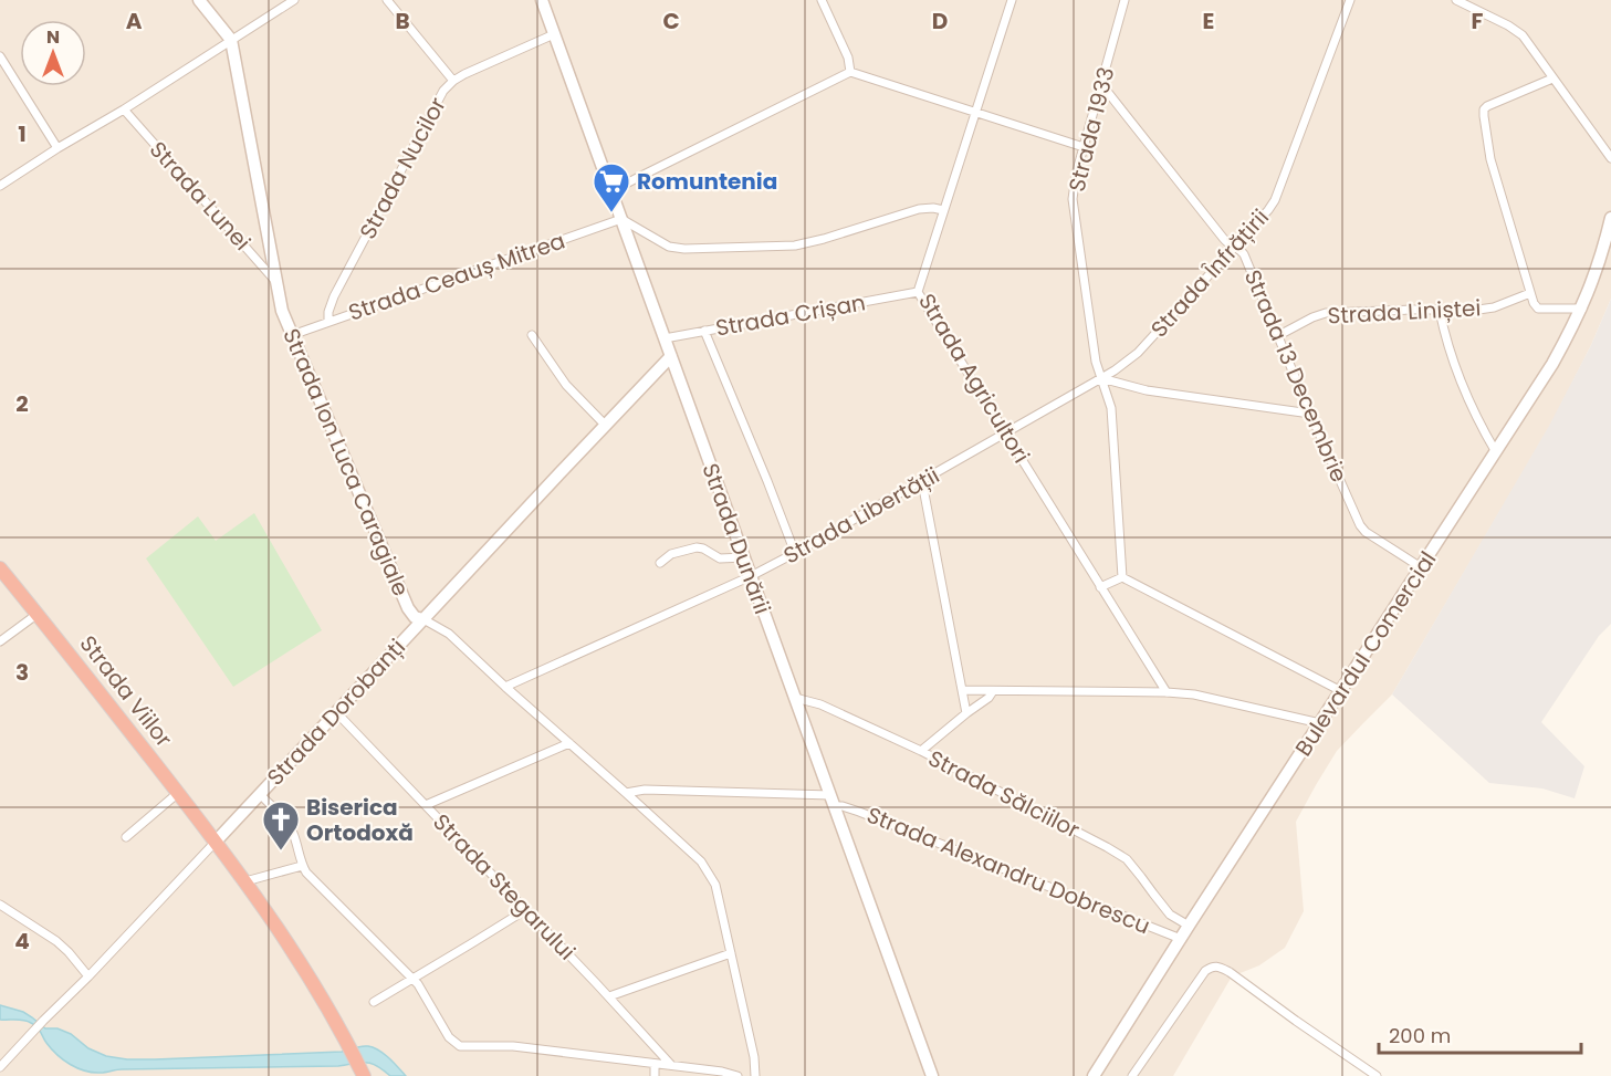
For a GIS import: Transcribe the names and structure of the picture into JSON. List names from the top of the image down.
{
  "streets": {
    "highway": ["Strada Viilor"],
    "main road": [
      "Strada Ion Luca Caragiale",
      "Strada Dunării",
      "Bulevardul Comercial",
      "Strada Dorobanți"
    ],
    "street": [
      "Strada 1933",
      "Strada Nucilor",
      "Strada Lunei",
      "Strada Înfrățirii",
      "Strada Ceauș Mitrea",
      "Strada Liniștei",
      "Strada Crișan",
      "Strada 13 Decembrie",
      "Strada Agricultori",
      "Strada Libertății",
      "Strada Sălciilor",
      "Strada Alexandru Dobrescu",
      "Strada Stegarului"
    ]
  },
  "crossings": [
    ["Strada 1933", "Strada Înfrățirii"],
    ["Strada 1933", "Strada 13 Decembrie"],
    ["Strada 1933", "Strada Libertății"],
    ["Strada Nucilor", "Strada Ceauș Mitrea"],
    ["Strada Nucilor", "Strada Dunării"],
    ["Strada Lunei", "Strada Ion Luca Caragiale"],
    ["Strada Înfrățirii", "Strada 13 Decembrie"],
    ["Strada Înfrățirii", "Strada Libertății"],
    ["Strada Ceauș Mitrea", "Strada Ion Luca Caragiale"],
    ["Strada Ceauș Mitrea", "Strada Dunării"],
    ["Strada Liniștei", "Strada 13 Decembrie"],
    ["Strada Crișan", "Strada Agricultori"],
    ["Strada Crișan", "Strada Dunării"],
    ["Strada 13 Decembrie", "Bulevardul Comercial"],
    ["Strada Agricultori", "Strada Libertății"],
    ["Strada Ion Luca Caragiale", "Strada Libertății"],
    ["Strada Ion Luca Caragiale", "Strada Dorobanți"],
    ["Strada Ion Luca Caragiale", "Strada Alexandru Dobrescu"],
    ["Strada Libertății", "Strada Dunării"],
    ["Strada Dunării", "Strada Dorobanți"],
    ["Strada Dunării", "Strada Sălciilor"],
    ["Strada Dunării", "Strada Alexandru Dobrescu"],
    ["Bulevardul Comercial", "Strada Sălciilor"],
    ["Bulevardul Comercial", "Strada Alexandru Dobrescu"],
    ["Strada Viilor", "Strada Dorobanți"],
    ["Strada Dorobanți", "Strada Stegarului"]
  ],
  "places": {
    "supermarket": ["Romuntenia"],
    "church": ["Biserica Ortodoxă"]
  },
  "scale_bar": "200 m",
  "north": "top",
  "grid": {
    "columns": [
      "A",
      "B",
      "C",
      "D",
      "E",
      "F"
    ],
    "rows": [
      "1",
      "2",
      "3",
      "4"
    ]
  }
}
